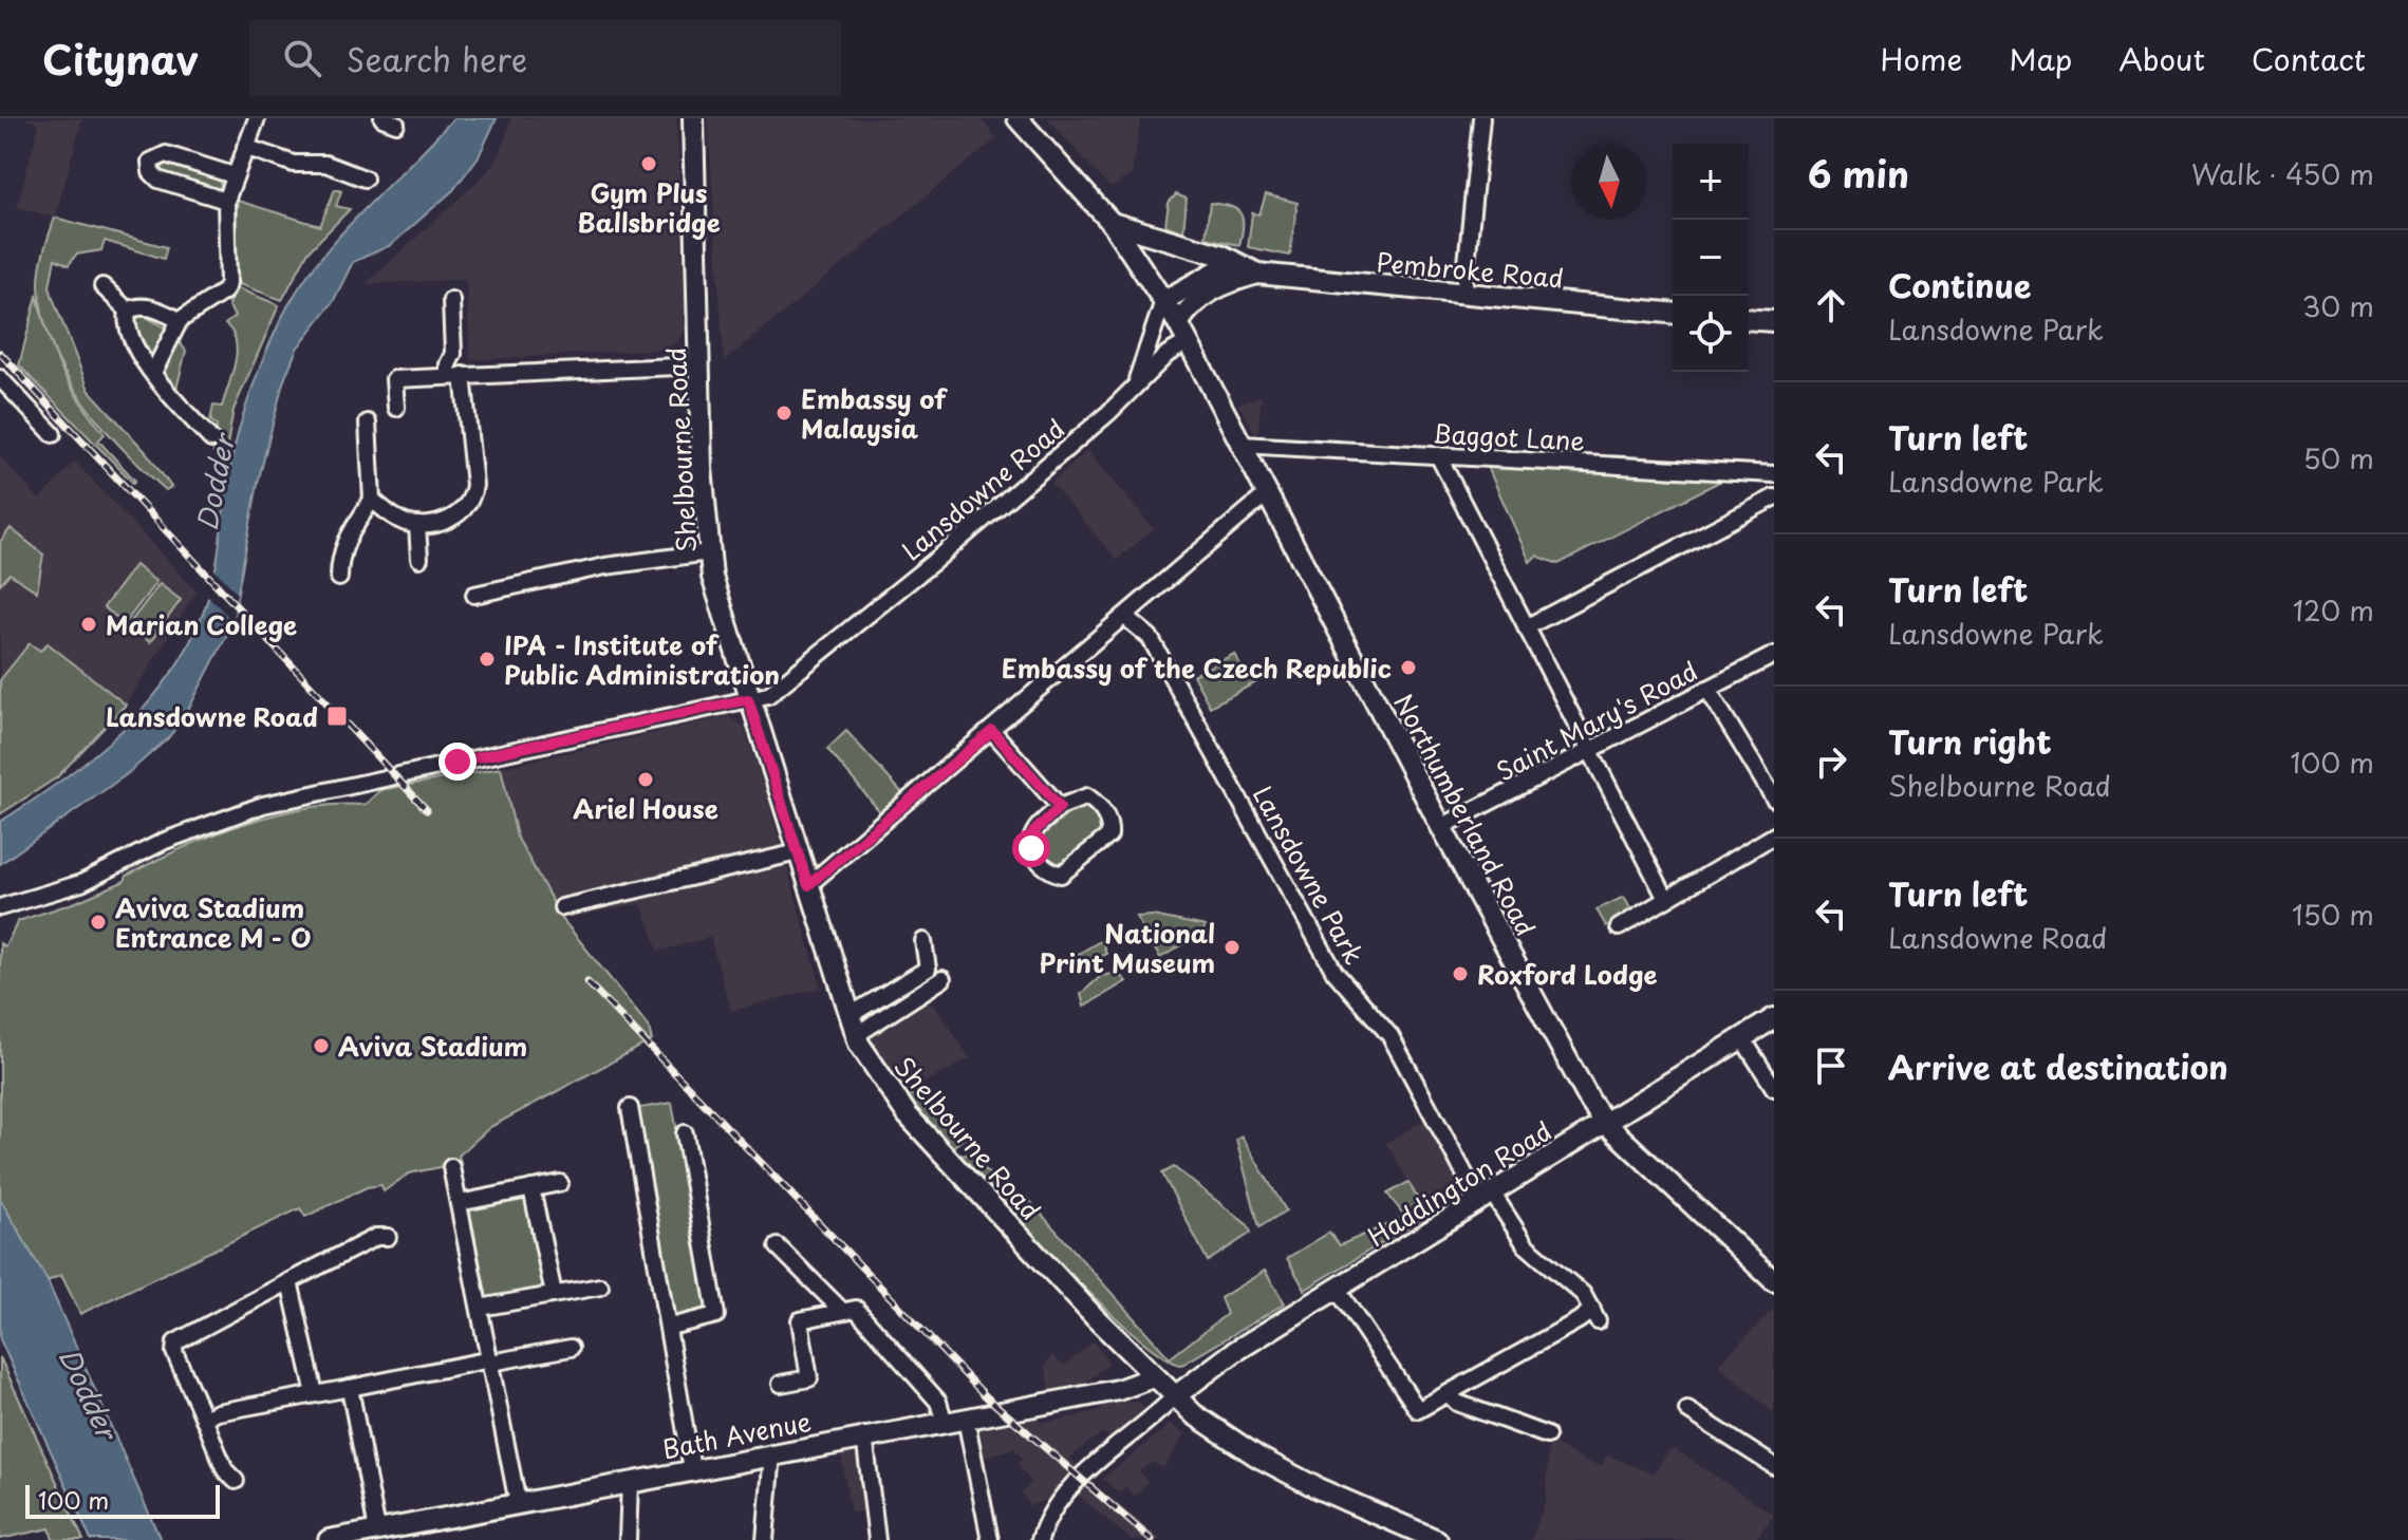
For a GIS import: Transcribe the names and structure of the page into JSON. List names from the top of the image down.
{
  "streets": {
    "main road": [
      "Pembroke Road",
      "Shelbourne Road",
      "Northumberland Road",
      "Haddington Road",
      "Bath Avenue"
    ],
    "street": [
      "Baggot Lane",
      "Lansdowne Road",
      "Saint Mary's Road",
      "Lansdowne Park"
    ]
  },
  "crossings": [
    ["Pembroke Road", "Northumberland Road"],
    ["Baggot Lane", "Northumberland Road"],
    ["Shelbourne Road", "Lansdowne Road"],
    ["Shelbourne Road", "Haddington Road"],
    ["Shelbourne Road", "Bath Avenue"],
    ["Lansdowne Road", "Northumberland Road"],
    ["Saint Mary's Road", "Northumberland Road"],
    ["Northumberland Road", "Haddington Road"],
    ["Lansdowne Park", "Haddington Road"]
  ],
  "water": ["Dodder"],
  "places": {
    "other": [
      "Gym Plus Ballsbridge",
      "Embassy of Malaysia",
      "Marian College",
      "IPA - Institute of Public Administration",
      "Embassy of the Czech Republic",
      "Ariel House",
      "Aviva Stadium Entrance M - O",
      "National Print Museum",
      "Roxford Lodge",
      "Aviva Stadium"
    ],
    "transit": ["Lansdowne Road"]
  },
  "scale_bar": "100 m",
  "north": "bottom",
  "page": {
    "header": "Citynav",
    "search": "Search here",
    "nav": [
      "Home",
      "Map",
      "About",
      "Contact"
    ],
    "heading": ["6 min", "Walk · 450 m"],
    "map_buttons": ["+", "−"],
    "list": [
      ["Continue", "Lansdowne Park", "30 m"],
      ["Turn left", "Lansdowne Park", "50 m"],
      ["Turn left", "Lansdowne Park", "120 m"],
      ["Turn right", "Shelbourne Road", "100 m"],
      ["Turn left", "Lansdowne Road", "150 m"],
      "Arrive at destination"
    ],
    "scale": "100 m"
  }
}
